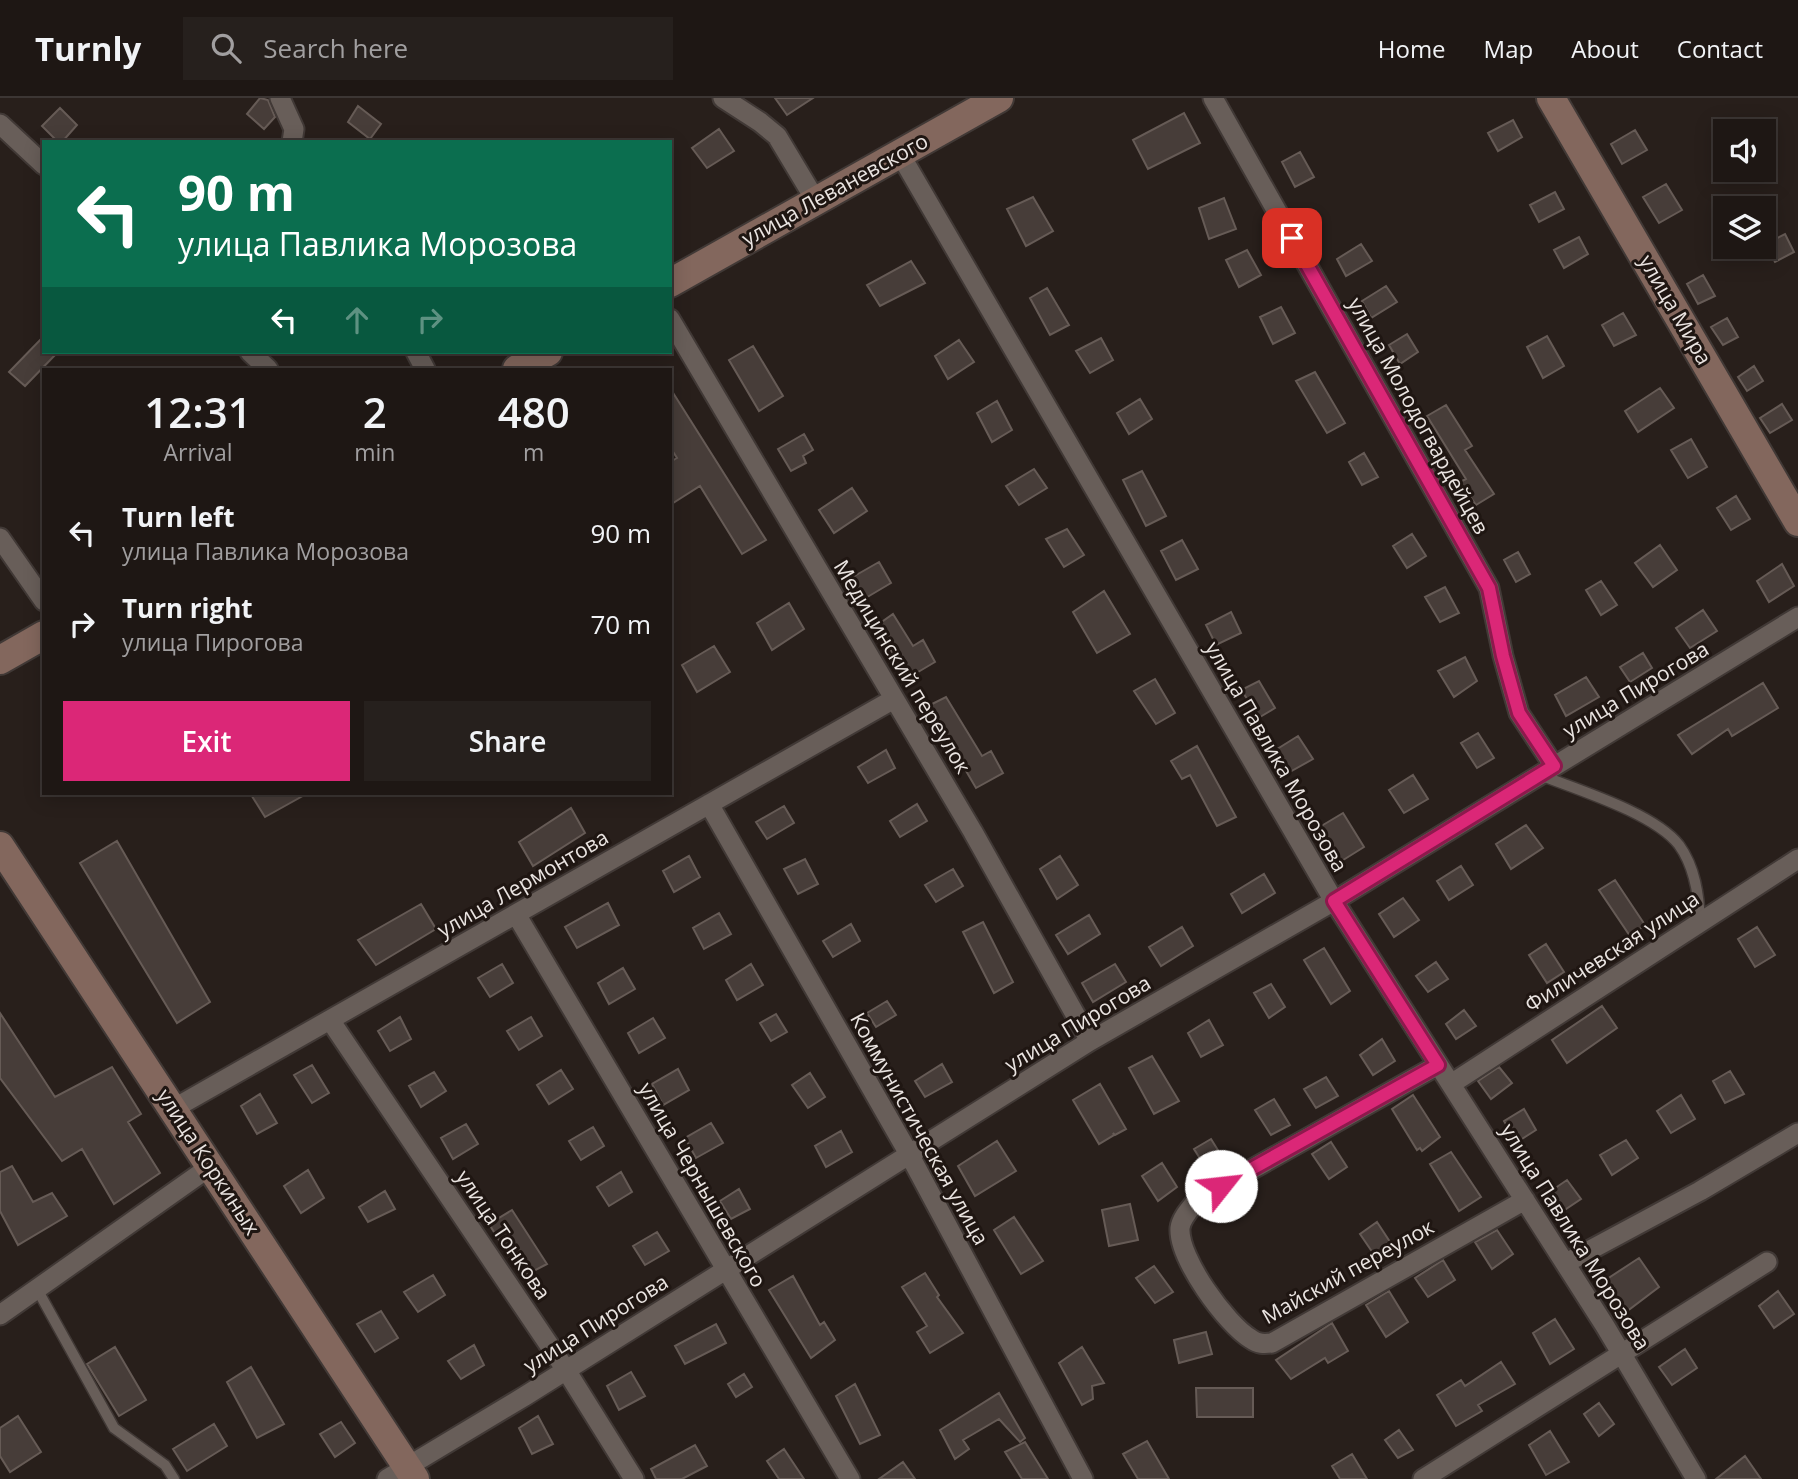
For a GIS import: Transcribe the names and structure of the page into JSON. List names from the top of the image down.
{
  "streets": {
    "street": [
      "улица Леваневского",
      "улица Мира",
      "улица Молодогвардейцев",
      "Медицинский переулок",
      "улица Пирогова",
      "улица Павлика Морозова",
      "улица Лермонтова",
      "Филичевская улица",
      "Коммунистическая улица",
      "улица Коркиных",
      "улица Чернышевского",
      "улица Тонкова",
      "Майский переулок"
    ]
  },
  "crossings": [
    ["улица Леваневского", "улица Павлика Морозова"],
    ["улица Молодогвардейцев", "улица Пирогова"],
    ["Медицинский переулок", "улица Пирогова"],
    ["Медицинский переулок", "улица Лермонтова"],
    ["улица Пирогова", "улица Павлика Морозова"],
    ["улица Пирогова", "Коммунистическая улица"],
    ["улица Пирогова", "улица Коркиных"],
    ["улица Пирогова", "улица Чернышевского"],
    ["улица Пирогова", "улица Тонкова"],
    ["улица Павлика Морозова", "Филичевская улица"],
    ["улица Павлика Морозова", "Майский переулок"],
    ["улица Лермонтова", "Коммунистическая улица"],
    ["улица Лермонтова", "улица Коркиных"],
    ["улица Лермонтова", "улица Чернышевского"],
    ["улица Лермонтова", "улица Тонкова"]
  ],
  "page": {
    "header": "Turnly",
    "search": "Search here",
    "nav": [
      "Home",
      "Map",
      "About",
      "Contact"
    ],
    "turn": ["90 m", "улица Павлика Морозова"],
    "eta": [
      "12:31",
      "Arrival",
      "2",
      "min",
      "480",
      "m"
    ],
    "list": [
      {
        "name": "Turn left",
        "note": "улица Павлика Морозова",
        "value": "90 m"
      },
      {
        "name": "Turn right",
        "note": "улица Пирогова",
        "value": "70 m"
      }
    ],
    "buttons": ["Exit", "Share"]
  }
}
